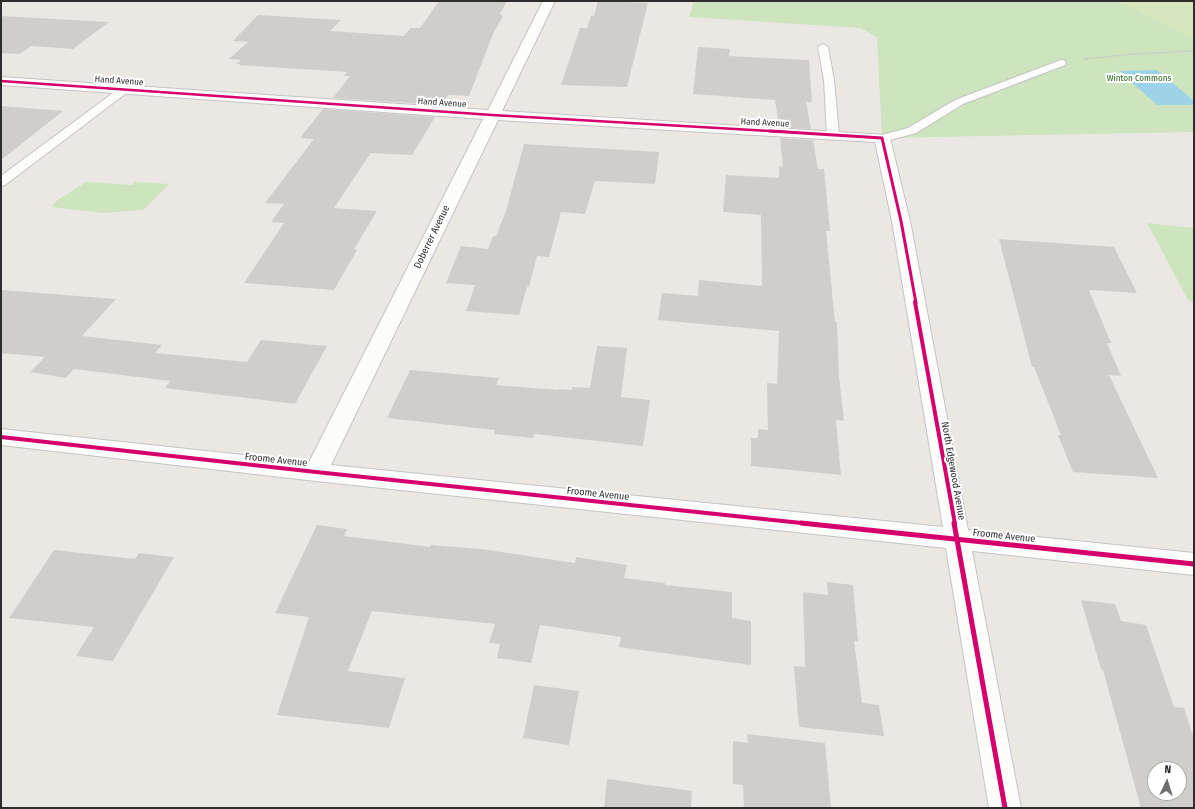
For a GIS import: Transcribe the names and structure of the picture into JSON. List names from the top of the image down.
{
  "streets": {
    "street": [
      "Hand Avenue",
      "Doberrer Avenue",
      "Froome Avenue",
      "North Edgewood Avenue"
    ]
  },
  "crossings": [
    ["Hand Avenue", "Doberrer Avenue"],
    ["Hand Avenue", "North Edgewood Avenue"],
    ["Doberrer Avenue", "Froome Avenue"],
    ["Froome Avenue", "North Edgewood Avenue"]
  ],
  "parks": ["Winton Commons"],
  "north": "top"
}
